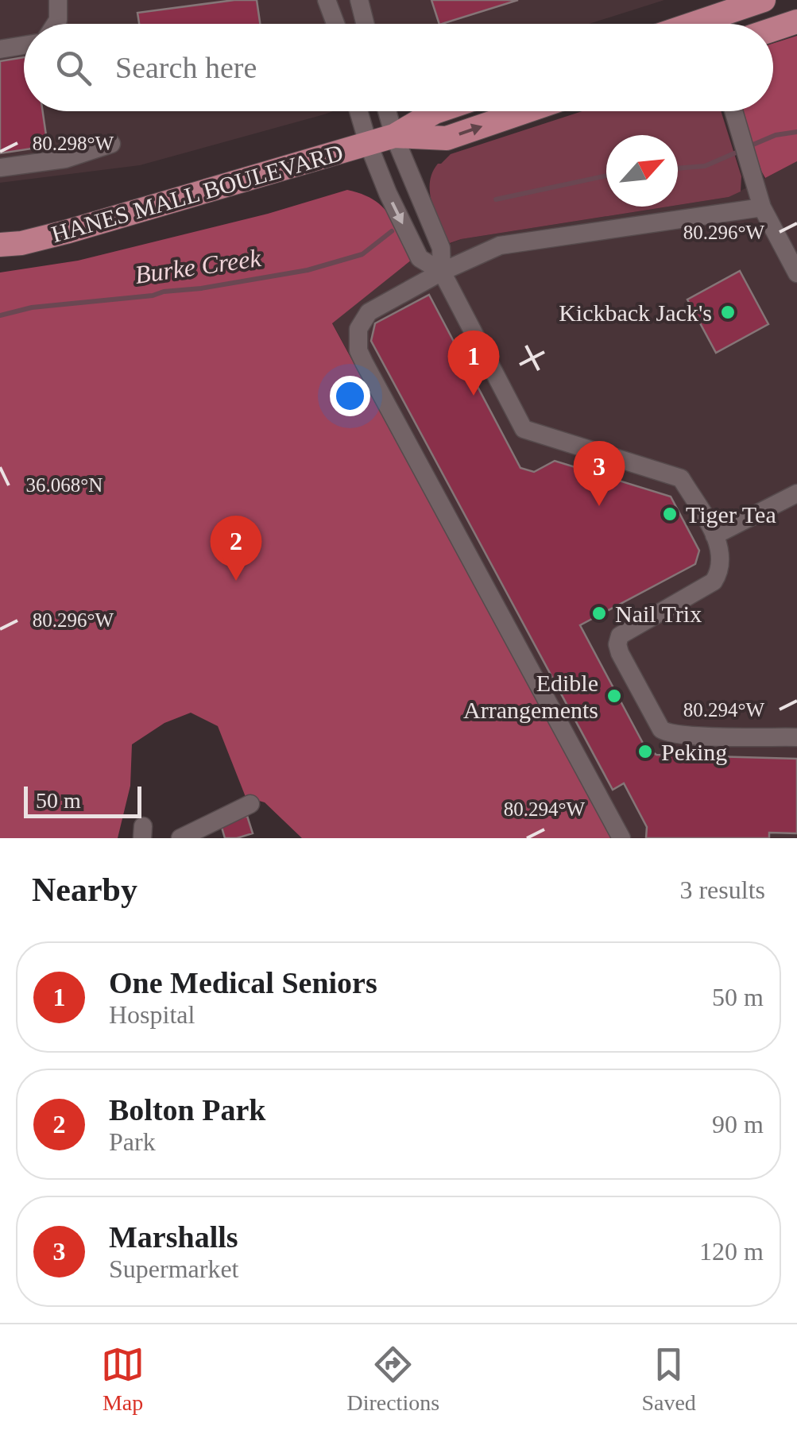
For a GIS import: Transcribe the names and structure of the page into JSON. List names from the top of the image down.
{
  "streets": {
    "main road": ["HANES MALL BOULEVARD"]
  },
  "water": ["Burke Creek"],
  "places": [
    "Kickback Jack's",
    "Tiger Tea",
    "Nail Trix",
    "Edible Arrangements",
    "Peking"
  ],
  "scale_bar": "50 m",
  "north": "top right",
  "page": {
    "search": "Search here",
    "pins": ["1", "3", "2"],
    "scale": "50 m",
    "heading": ["Nearby", "3 results"],
    "list": [
      {
        "mark": "1",
        "name": "One Medical Seniors",
        "note": "Hospital",
        "value": "50 m"
      },
      {
        "mark": "2",
        "name": "Bolton Park",
        "note": "Park",
        "value": "90 m"
      },
      {
        "mark": "3",
        "name": "Marshalls",
        "note": "Supermarket",
        "value": "120 m"
      }
    ],
    "nav": ["Map", "Directions", "Saved"]
  },
  "coordinates": [
    "80.298°W",
    "80.296°W",
    "36.068°N",
    "80.294°W"
  ]
}
